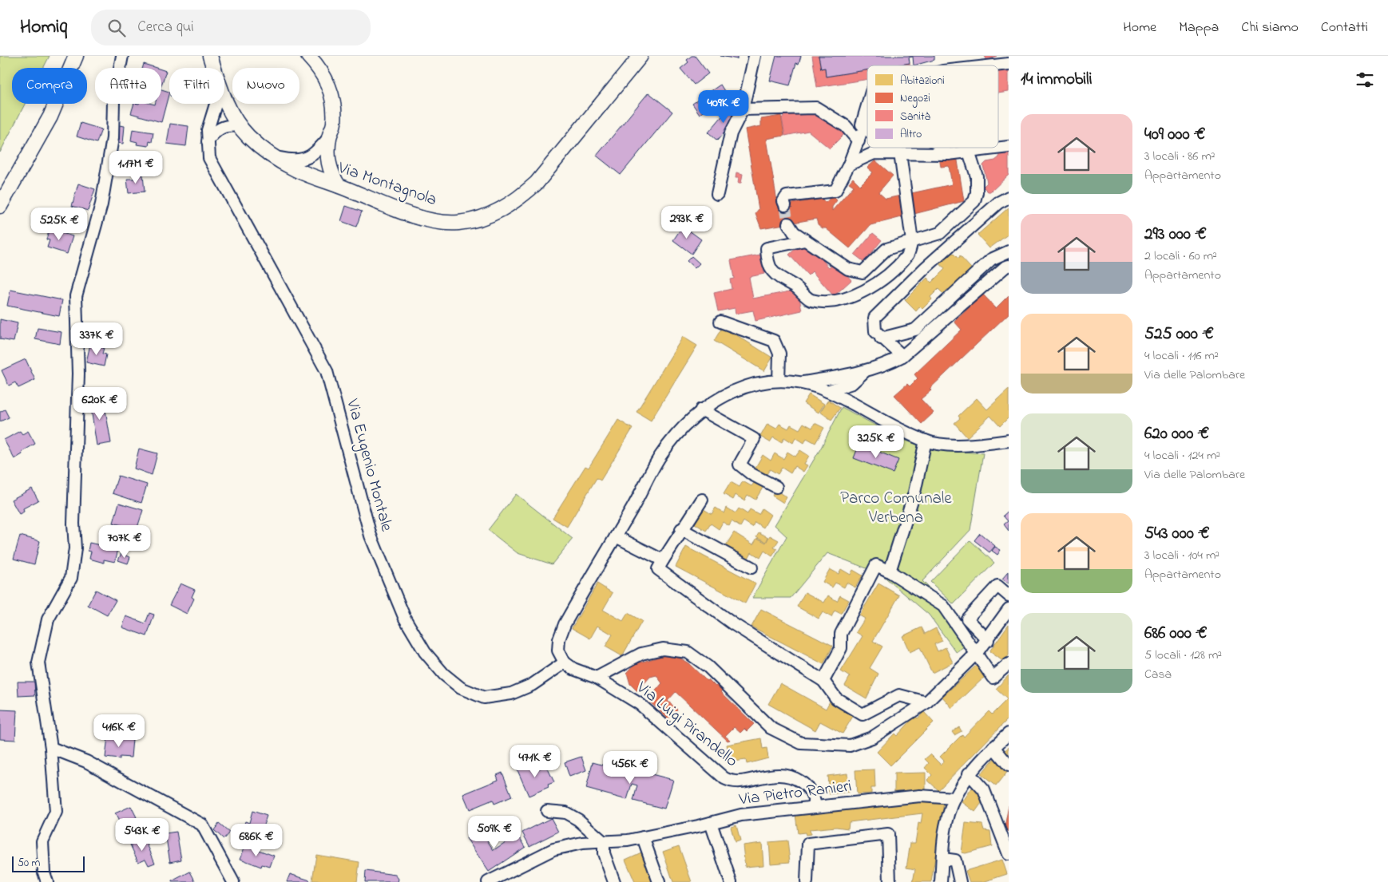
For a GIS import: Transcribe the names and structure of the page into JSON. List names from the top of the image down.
{
  "streets": {
    "main road": ["Via Montagnola"],
    "street": ["Via Eugenio Montale", "Via Luigi Pirandello", "Via Pietro Ranieri"]
  },
  "crossings": [
    ["Via Eugenio Montale", "Via Luigi Pirandello"],
    ["Via Luigi Pirandello", "Via Pietro Ranieri"]
  ],
  "parks": ["Parco Comunale Verbena"],
  "legend": [
    "Abitazioni",
    "Negozi",
    "Sanità",
    "Altro"
  ],
  "scale_bar": "50 m",
  "page": {
    "header": "Homiq",
    "search": "Cerca qui",
    "nav": [
      "Home",
      "Mappa",
      "Chi siamo",
      "Contatti"
    ],
    "heading": "14 immobili",
    "chip": [
      "Compra",
      "Affitta",
      "Filtri",
      "Nuovo"
    ],
    "price": [
      "409K €",
      "1.17M €",
      "293K €",
      "525K €",
      "337K €",
      "620K €",
      "325K €",
      "707K €",
      "416K €",
      "471K €",
      "456K €",
      "509K €",
      "543K €",
      "686K €"
    ],
    "list": [
      {
        "name": "409 000 €",
        "note": "3 locali · 86 m² · Appartamento"
      },
      {
        "name": "293 000 €",
        "note": "2 locali · 60 m² · Appartamento"
      },
      {
        "name": "525 000 €",
        "note": "4 locali · 116 m² · Via delle Palombare"
      },
      {
        "name": "620 000 €",
        "note": "4 locali · 124 m² · Via delle Palombare"
      },
      {
        "name": "543 000 €",
        "note": "3 locali · 104 m² · Appartamento"
      },
      {
        "name": "686 000 €",
        "note": "5 locali · 128 m² · Casa"
      }
    ],
    "scale": "50 m"
  }
}
